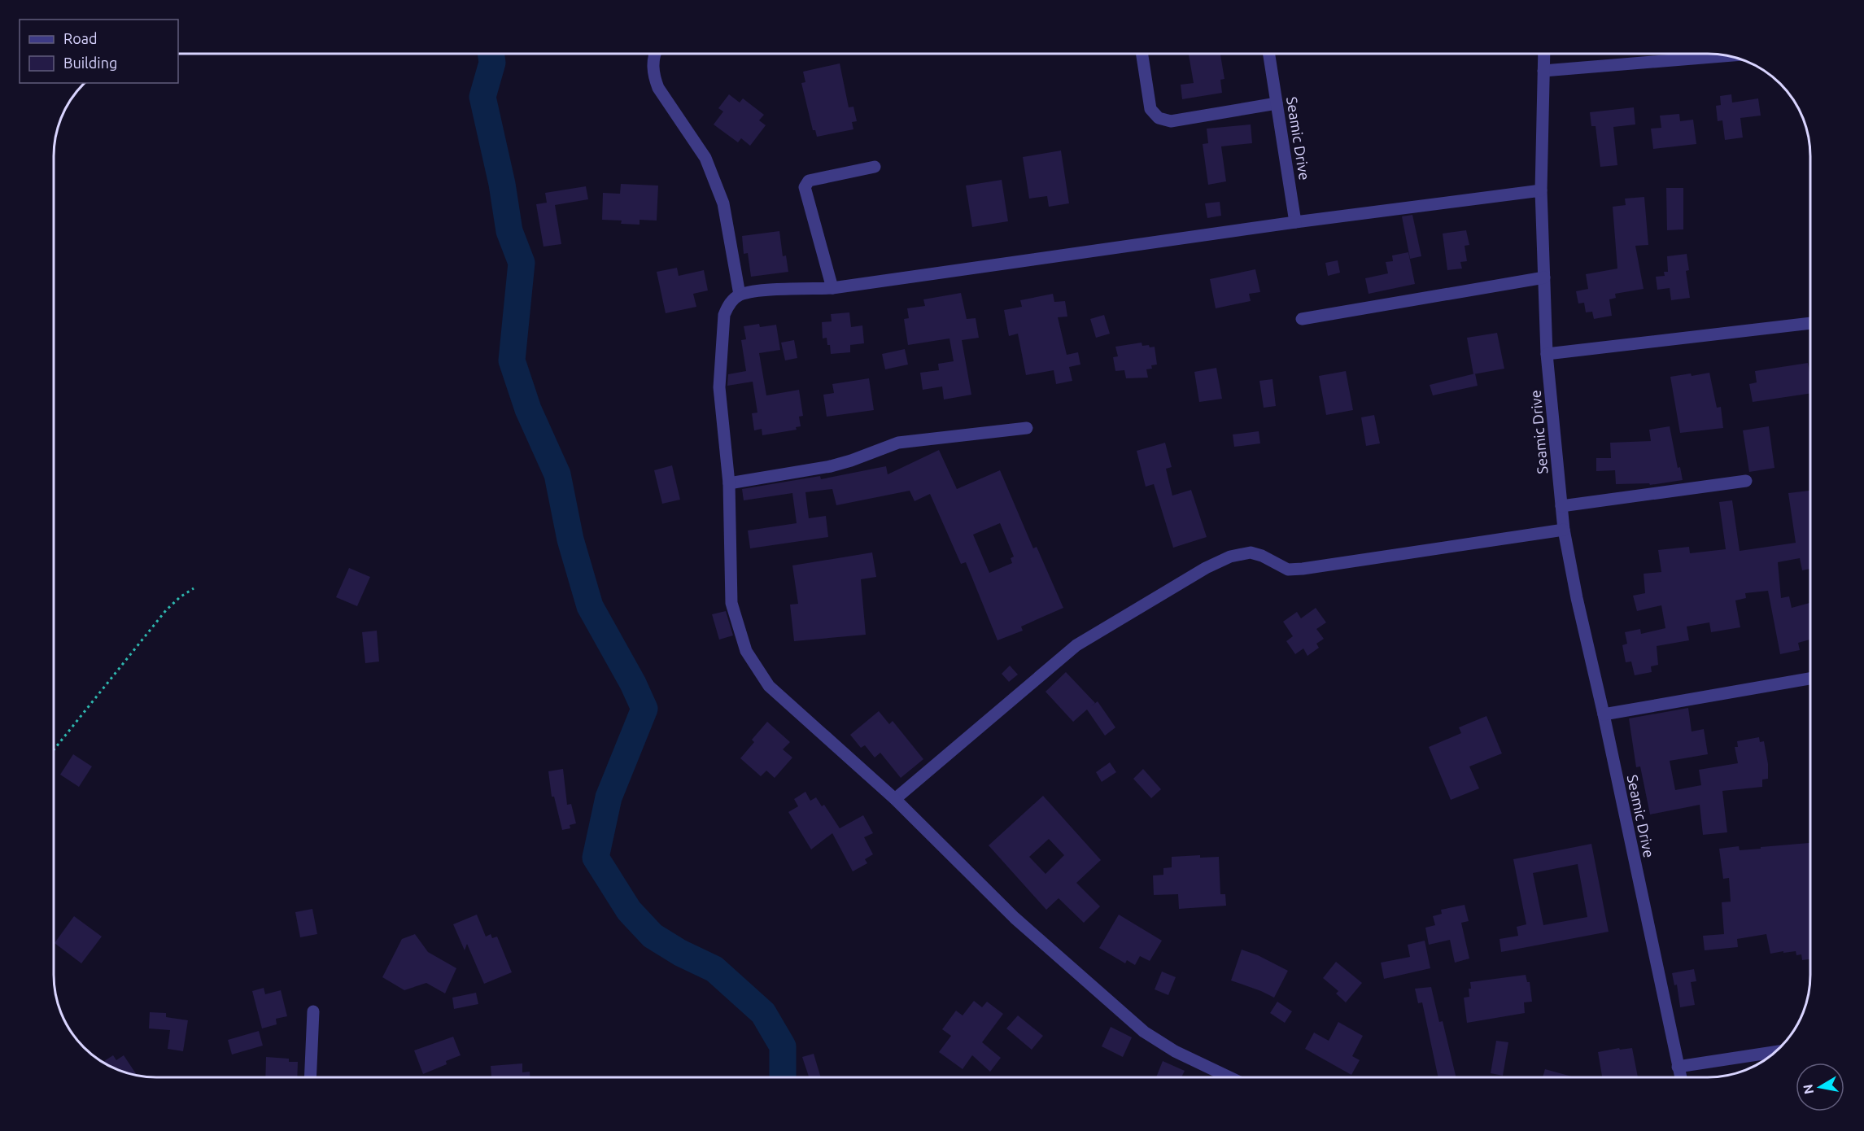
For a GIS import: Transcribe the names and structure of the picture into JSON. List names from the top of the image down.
{
  "streets": {
    "street": ["Seamic Drive"]
  },
  "legend": ["Road", "Building"],
  "north": "left"
}
